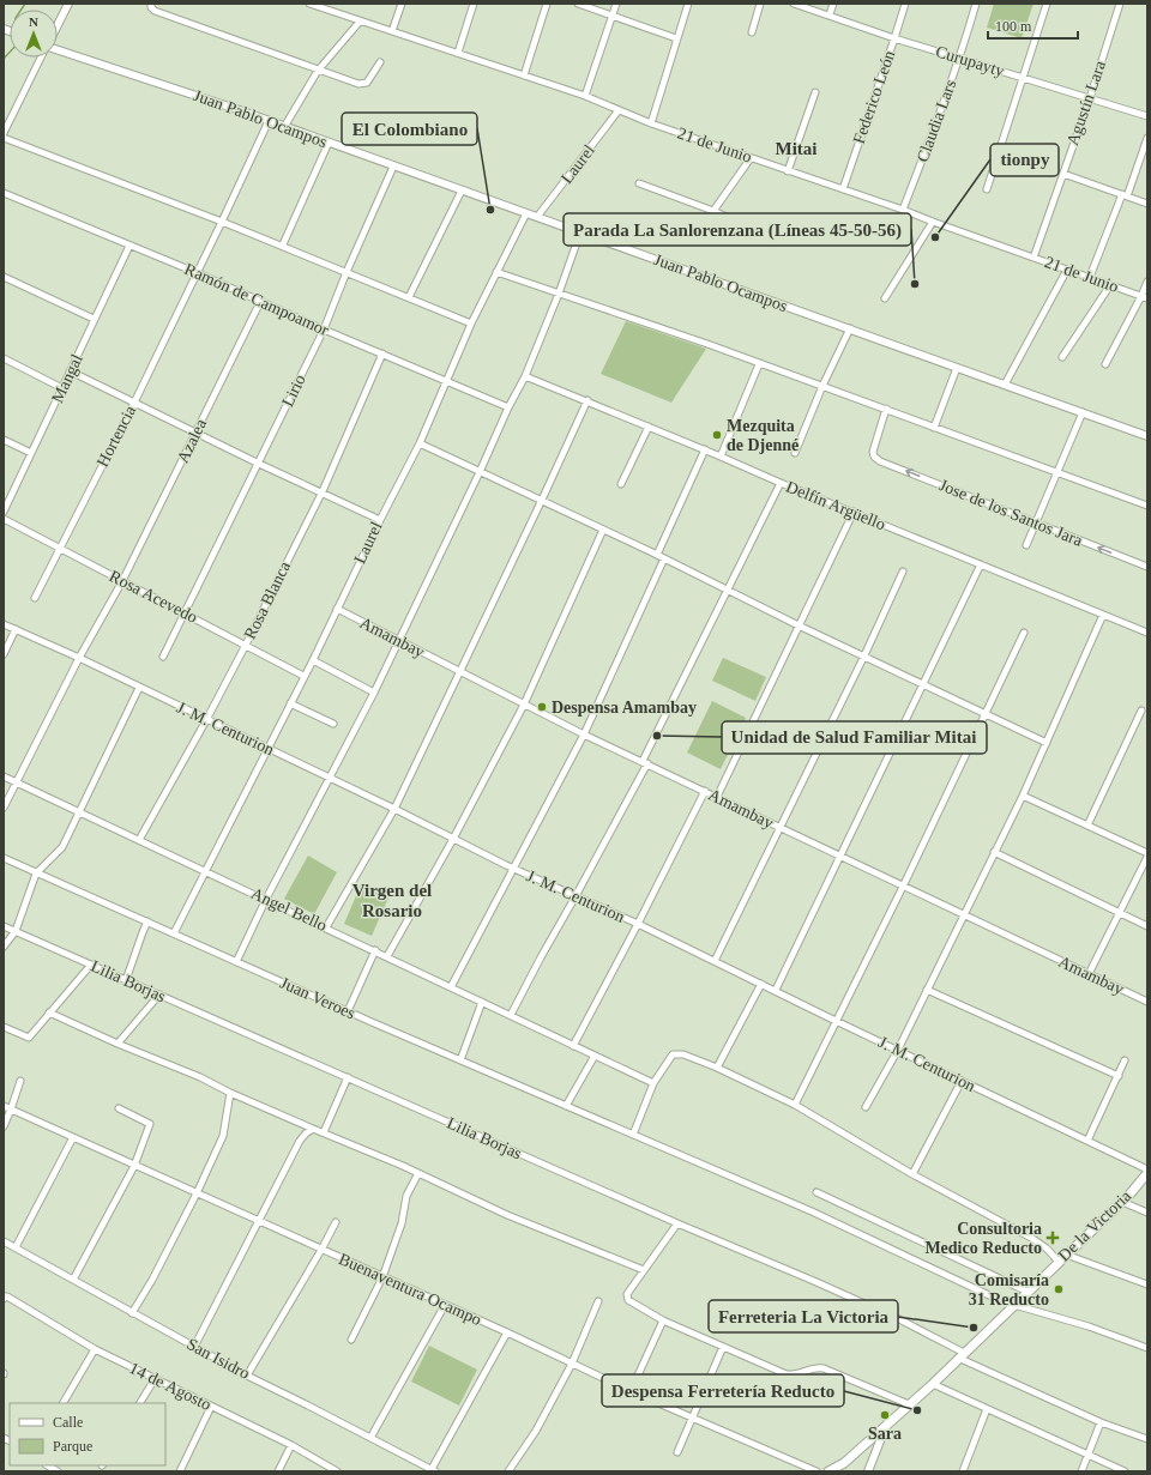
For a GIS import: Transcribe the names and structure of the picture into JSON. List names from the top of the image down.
{
  "streets": {
    "main road": ["De la Victoria"],
    "street": [
      "Curupayty",
      "Federico León",
      "Agustín Lara",
      "Juan Pablo Ocampos",
      "Claudia Lars",
      "21 de Junio",
      "Laurel",
      "Ramón de Campoamor",
      "Mangal",
      "Lirio",
      "Hortencia",
      "Azalea",
      "Delfín Argüello",
      "Jose de los Santos Jara",
      "Rosa Acevedo",
      "Rosa Blanca",
      "Amambay",
      "J. M. Centurion",
      "Angel Bello",
      "Lilia Borjas",
      "Juan Veroes",
      "Buenaventura Ocampo",
      "San Isidro",
      "14 de Agosto"
    ]
  },
  "crossings": [
    ["Curupayty", "Federico León"],
    ["Curupayty", "Agustín Lara"],
    ["Curupayty", "Claudia Lars"],
    ["Federico León", "21 de Junio"],
    ["Agustín Lara", "21 de Junio"],
    ["Juan Pablo Ocampos", "Laurel"],
    ["Juan Pablo Ocampos", "Lirio"],
    ["Juan Pablo Ocampos", "Hortencia"],
    ["Claudia Lars", "21 de Junio"],
    ["21 de Junio", "Laurel"],
    ["Laurel", "Ramón de Campoamor"],
    ["Laurel", "Rosa Acevedo"],
    ["Laurel", "Amambay"],
    ["Laurel", "J. M. Centurion"],
    ["Laurel", "Angel Bello"],
    ["Laurel", "Juan Veroes"],
    ["Ramón de Campoamor", "Mangal"],
    ["Ramón de Campoamor", "Lirio"],
    ["Ramón de Campoamor", "Hortencia"],
    ["Ramón de Campoamor", "Azalea"],
    ["Ramón de Campoamor", "Rosa Blanca"],
    ["Lirio", "Rosa Acevedo"],
    ["Hortencia", "Rosa Acevedo"],
    ["Azalea", "Rosa Acevedo"],
    ["Azalea", "J. M. Centurion"],
    ["Azalea", "Angel Bello"],
    ["Rosa Acevedo", "Rosa Blanca"],
    ["Rosa Blanca", "J. M. Centurion"],
    ["Rosa Blanca", "Angel Bello"],
    ["J. M. Centurion", "De la Victoria"],
    ["Lilia Borjas", "De la Victoria"],
    ["Juan Veroes", "De la Victoria"]
  ],
  "districts": ["Mitai", "Virgen del Rosario"],
  "places": {
    "other": [
      "El Colombiano",
      "tionpy",
      "Parada La Sanlorenzana (Líneas 45-50-56)",
      "Mezquita de Djenné",
      "Despensa Amambay",
      "Unidad de Salud Familiar Mitai",
      "Comisaría 31 Reducto",
      "Ferreteria La Victoria",
      "Despensa Ferretería Reducto",
      "Sara"
    ],
    "health": ["Consultoria Medico Reducto"]
  },
  "legend": ["Calle", "Parque"],
  "scale_bar": "100 m",
  "north": "top"
}
